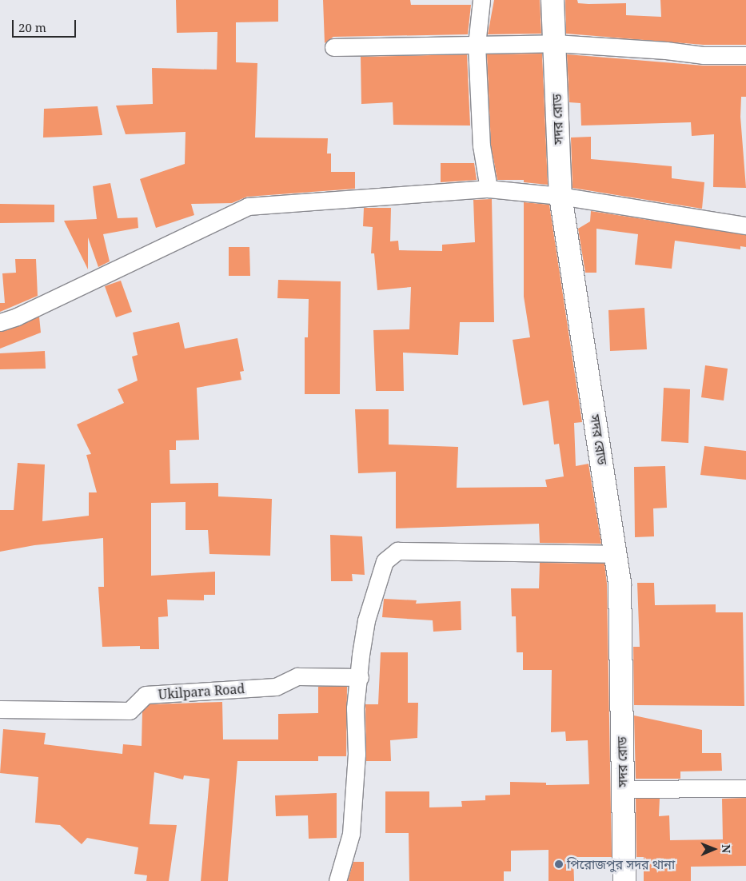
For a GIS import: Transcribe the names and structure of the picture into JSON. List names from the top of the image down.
{
  "streets": {
    "street": ["সদর রোড", "Ukilpara Road"]
  },
  "places": ["পিরোজপুর সদর থানা"],
  "scale_bar": "20 m",
  "north": "right"
}
